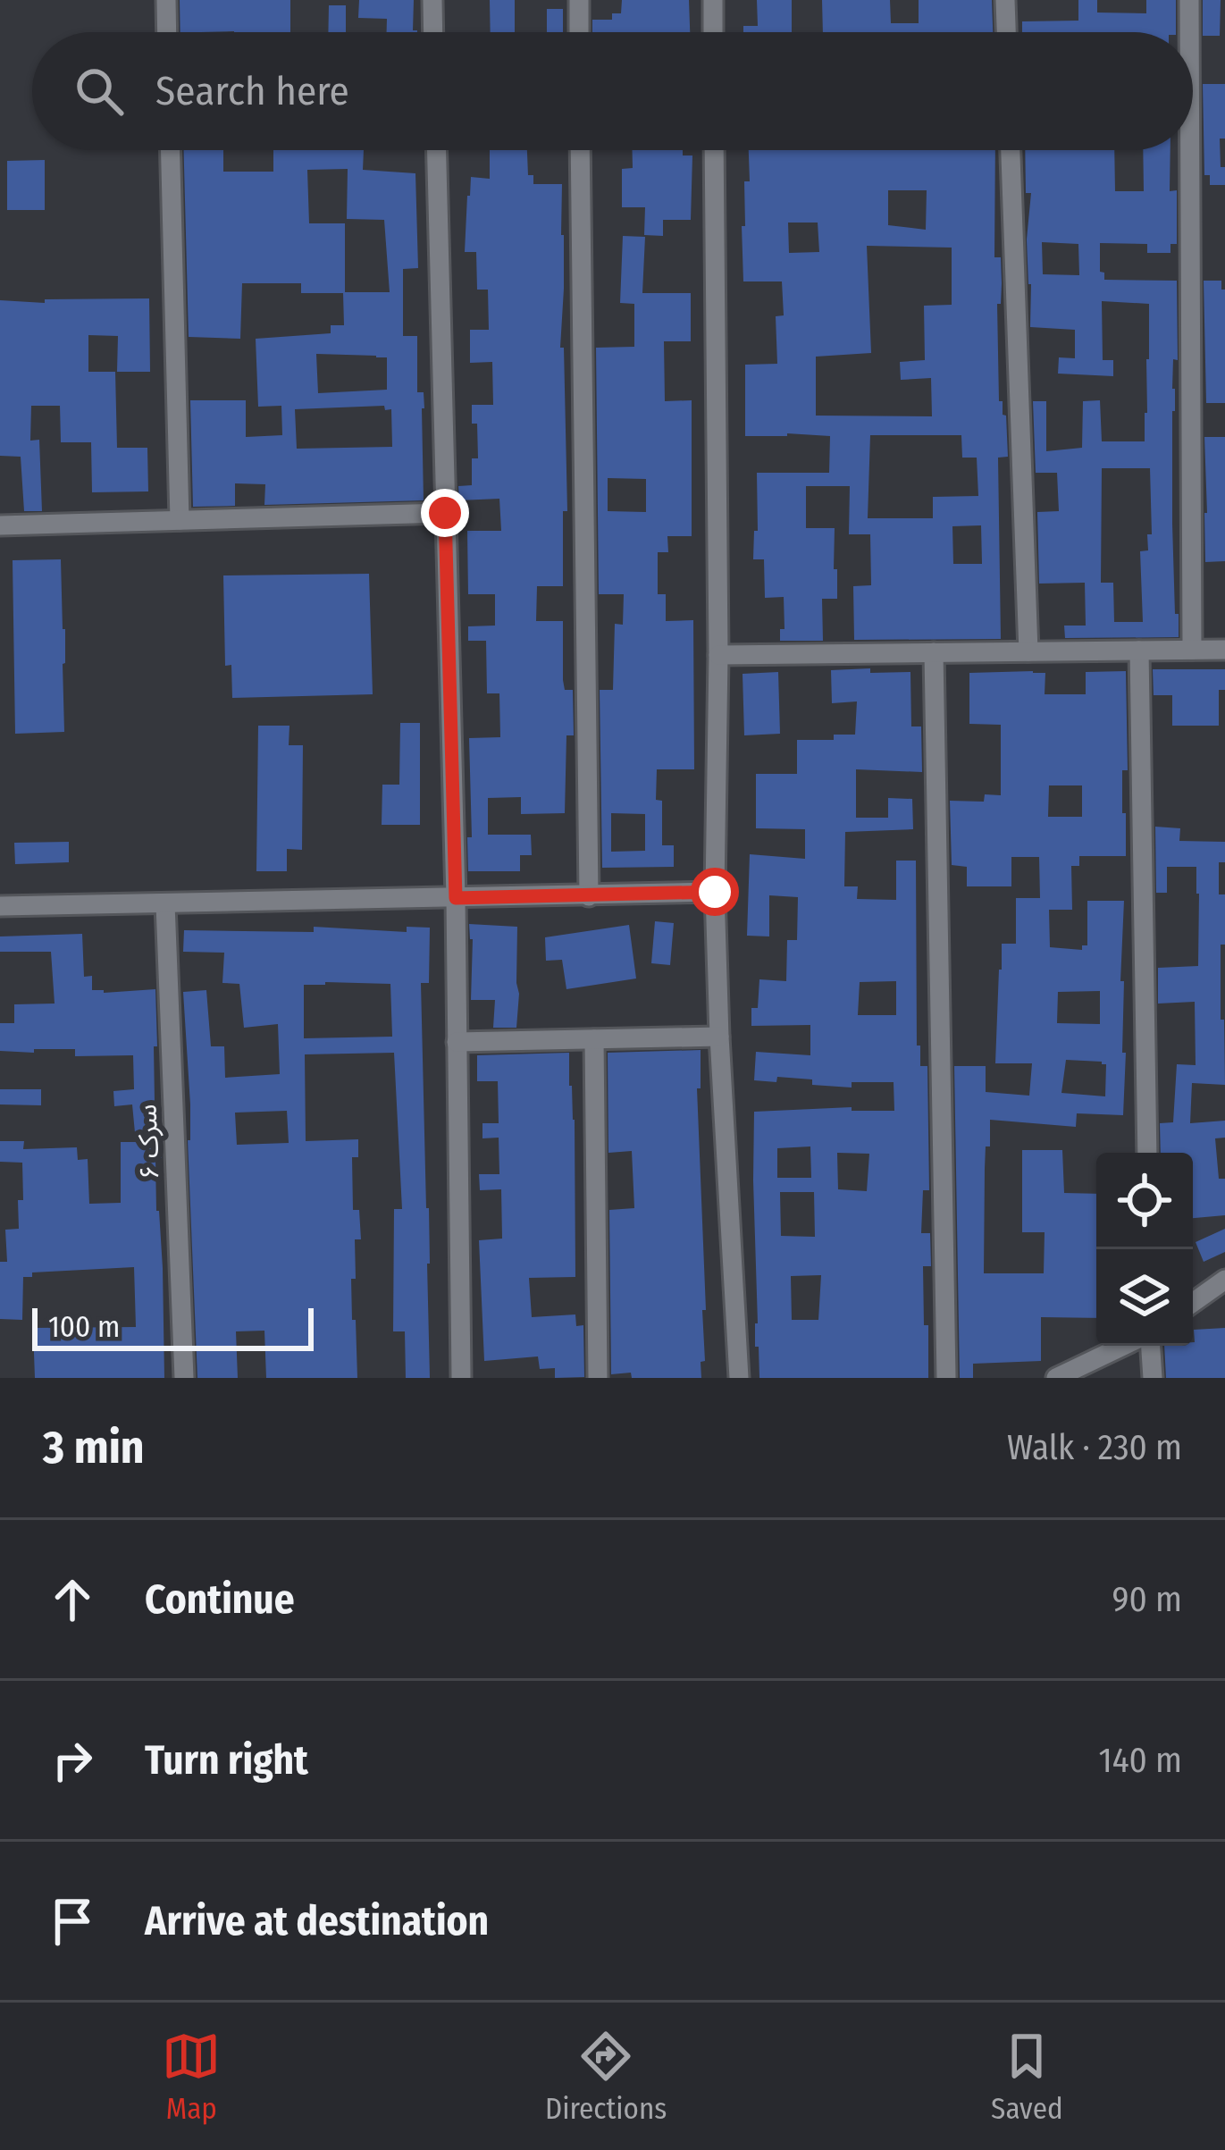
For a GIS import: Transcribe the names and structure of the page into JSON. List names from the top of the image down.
{
  "streets": {
    "street": ["سرک ۶"]
  },
  "scale_bar": "100 m",
  "page": {
    "search": "Search here",
    "scale": "100 m",
    "heading": ["3 min", "Walk · 230 m"],
    "list": [
      ["Continue", "90 m"],
      ["Turn right", "140 m"],
      "Arrive at destination"
    ],
    "nav": ["Map", "Directions", "Saved"]
  }
}
